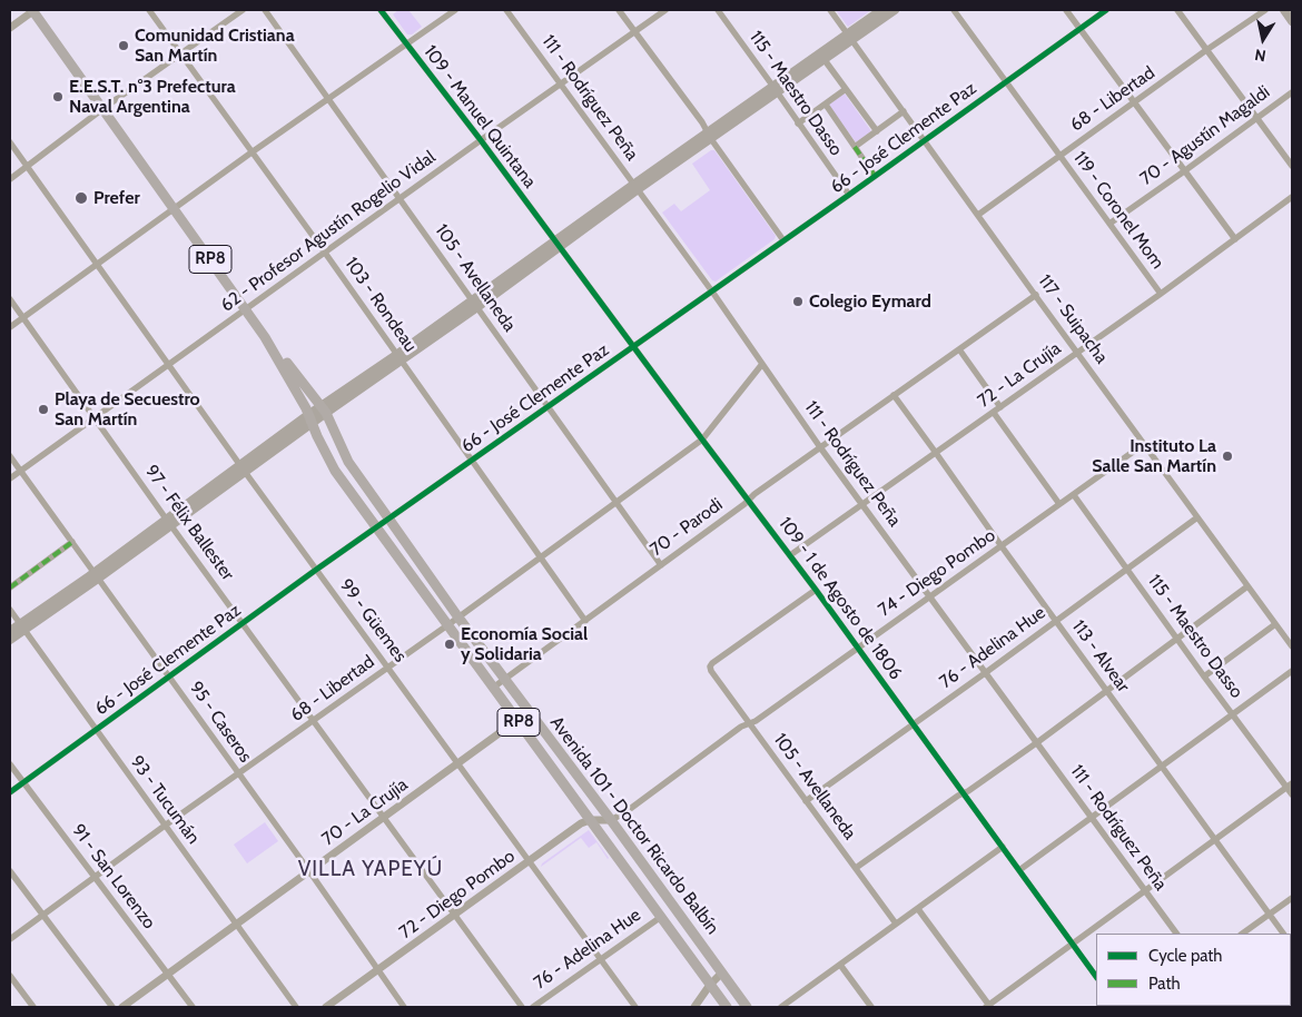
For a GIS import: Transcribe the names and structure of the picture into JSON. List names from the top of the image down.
{
  "streets": {
    "main road": ["RP8", "Avenida 101 - Doctor Ricardo Balbín"],
    "street": [
      "115 - Maestro Dasso",
      "111 - Rodríguez Peña",
      "68 - Libertad",
      "109 - Manuel Quintana",
      "70 - Agustín Magaldi",
      "66 - José Clemente Paz",
      "119 - Coronel Mom",
      "62 - Profesor Agustín Rogelio Vidal",
      "105 - Avellaneda",
      "103 - Rondeau",
      "117 - Suipacha",
      "72 - La Crujía",
      "97 - Félix Ballester",
      "70 - Parodi",
      "74 - Diego Pombo",
      "109 - 1 de Agosto de 1806",
      "99 - Güemes",
      "76 - Adelina Hue",
      "113 - Alvear",
      "95 - Caseros",
      "93 - Tucumán",
      "70 - La Crujía",
      "91 - San Lorenzo",
      "72 - Diego Pombo"
    ]
  },
  "crossings": [
    ["115 - Maestro Dasso", "66 - José Clemente Paz"],
    ["115 - Maestro Dasso", "74 - Diego Pombo"],
    ["115 - Maestro Dasso", "76 - Adelina Hue"],
    ["111 - Rodríguez Peña", "68 - Libertad"],
    ["111 - Rodríguez Peña", "66 - José Clemente Paz"],
    ["111 - Rodríguez Peña", "62 - Profesor Agustín Rogelio Vidal"],
    ["111 - Rodríguez Peña", "72 - La Crujía"],
    ["111 - Rodríguez Peña", "70 - Parodi"],
    ["111 - Rodríguez Peña", "74 - Diego Pombo"],
    ["111 - Rodríguez Peña", "76 - Adelina Hue"],
    ["68 - Libertad", "119 - Coronel Mom"],
    ["68 - Libertad", "105 - Avellaneda"],
    ["68 - Libertad", "103 - Rondeau"],
    ["68 - Libertad", "117 - Suipacha"],
    ["68 - Libertad", "97 - Félix Ballester"],
    ["68 - Libertad", "109 - 1 de Agosto de 1806"],
    ["68 - Libertad", "99 - Güemes"],
    ["68 - Libertad", "95 - Caseros"],
    ["68 - Libertad", "93 - Tucumán"],
    ["68 - Libertad", "Avenida 101 - Doctor Ricardo Balbín"],
    ["68 - Libertad", "91 - San Lorenzo"],
    ["109 - Manuel Quintana", "62 - Profesor Agustín Rogelio Vidal"],
    ["109 - Manuel Quintana", "109 - 1 de Agosto de 1806"],
    ["70 - Agustín Magaldi", "119 - Coronel Mom"],
    ["66 - José Clemente Paz", "119 - Coronel Mom"],
    ["66 - José Clemente Paz", "105 - Avellaneda"],
    ["66 - José Clemente Paz", "103 - Rondeau"],
    ["66 - José Clemente Paz", "117 - Suipacha"],
    ["66 - José Clemente Paz", "97 - Félix Ballester"],
    ["66 - José Clemente Paz", "109 - 1 de Agosto de 1806"],
    ["66 - José Clemente Paz", "99 - Güemes"],
    ["66 - José Clemente Paz", "95 - Caseros"],
    ["66 - José Clemente Paz", "93 - Tucumán"],
    ["66 - José Clemente Paz", "Avenida 101 - Doctor Ricardo Balbín"],
    ["66 - José Clemente Paz", "91 - San Lorenzo"],
    ["119 - Coronel Mom", "72 - La Crujía"],
    ["62 - Profesor Agustín Rogelio Vidal", "105 - Avellaneda"],
    ["62 - Profesor Agustín Rogelio Vidal", "103 - Rondeau"],
    ["62 - Profesor Agustín Rogelio Vidal", "97 - Félix Ballester"],
    ["62 - Profesor Agustín Rogelio Vidal", "99 - Güemes"],
    ["62 - Profesor Agustín Rogelio Vidal", "95 - Caseros"],
    ["62 - Profesor Agustín Rogelio Vidal", "Avenida 101 - Doctor Ricardo Balbín"],
    ["105 - Avellaneda", "70 - Parodi"],
    ["105 - Avellaneda", "74 - Diego Pombo"],
    ["105 - Avellaneda", "109 - 1 de Agosto de 1806"],
    ["105 - Avellaneda", "76 - Adelina Hue"],
    ["103 - Rondeau", "70 - Parodi"],
    ["117 - Suipacha", "72 - La Crujía"],
    ["117 - Suipacha", "70 - Parodi"],
    ["117 - Suipacha", "74 - Diego Pombo"],
    ["117 - Suipacha", "76 - Adelina Hue"],
    ["72 - La Crujía", "109 - 1 de Agosto de 1806"],
    ["72 - La Crujía", "113 - Alvear"],
    ["97 - Félix Ballester", "70 - La Crujía"],
    ["97 - Félix Ballester", "72 - Diego Pombo"],
    ["70 - Parodi", "109 - 1 de Agosto de 1806"],
    ["70 - Parodi", "113 - Alvear"],
    ["70 - Parodi", "Avenida 101 - Doctor Ricardo Balbín"],
    ["74 - Diego Pombo", "109 - 1 de Agosto de 1806"],
    ["74 - Diego Pombo", "113 - Alvear"],
    ["74 - Diego Pombo", "Avenida 101 - Doctor Ricardo Balbín"],
    ["109 - 1 de Agosto de 1806", "76 - Adelina Hue"],
    ["99 - Güemes", "76 - Adelina Hue"],
    ["99 - Güemes", "70 - La Crujía"],
    ["99 - Güemes", "72 - Diego Pombo"],
    ["76 - Adelina Hue", "113 - Alvear"],
    ["76 - Adelina Hue", "Avenida 101 - Doctor Ricardo Balbín"],
    ["95 - Caseros", "70 - La Crujía"],
    ["95 - Caseros", "72 - Diego Pombo"],
    ["93 - Tucumán", "70 - La Crujía"],
    ["70 - La Crujía", "Avenida 101 - Doctor Ricardo Balbín"],
    ["70 - La Crujía", "91 - San Lorenzo"],
    ["Avenida 101 - Doctor Ricardo Balbín", "72 - Diego Pombo"]
  ],
  "districts": ["VILLA YAPEYÚ"],
  "places": [
    "Comunidad Cristiana San Martín",
    "E.E.S.T. n°3 Prefectura Naval Argentina",
    "Prefer",
    "Colegio Eymard",
    "Playa de Secuestro San Martín",
    "Instituto La Salle San Martín",
    "Economía Social y Solidaria"
  ],
  "legend": ["Cycle path", "Path"],
  "north": "bottom"
}
